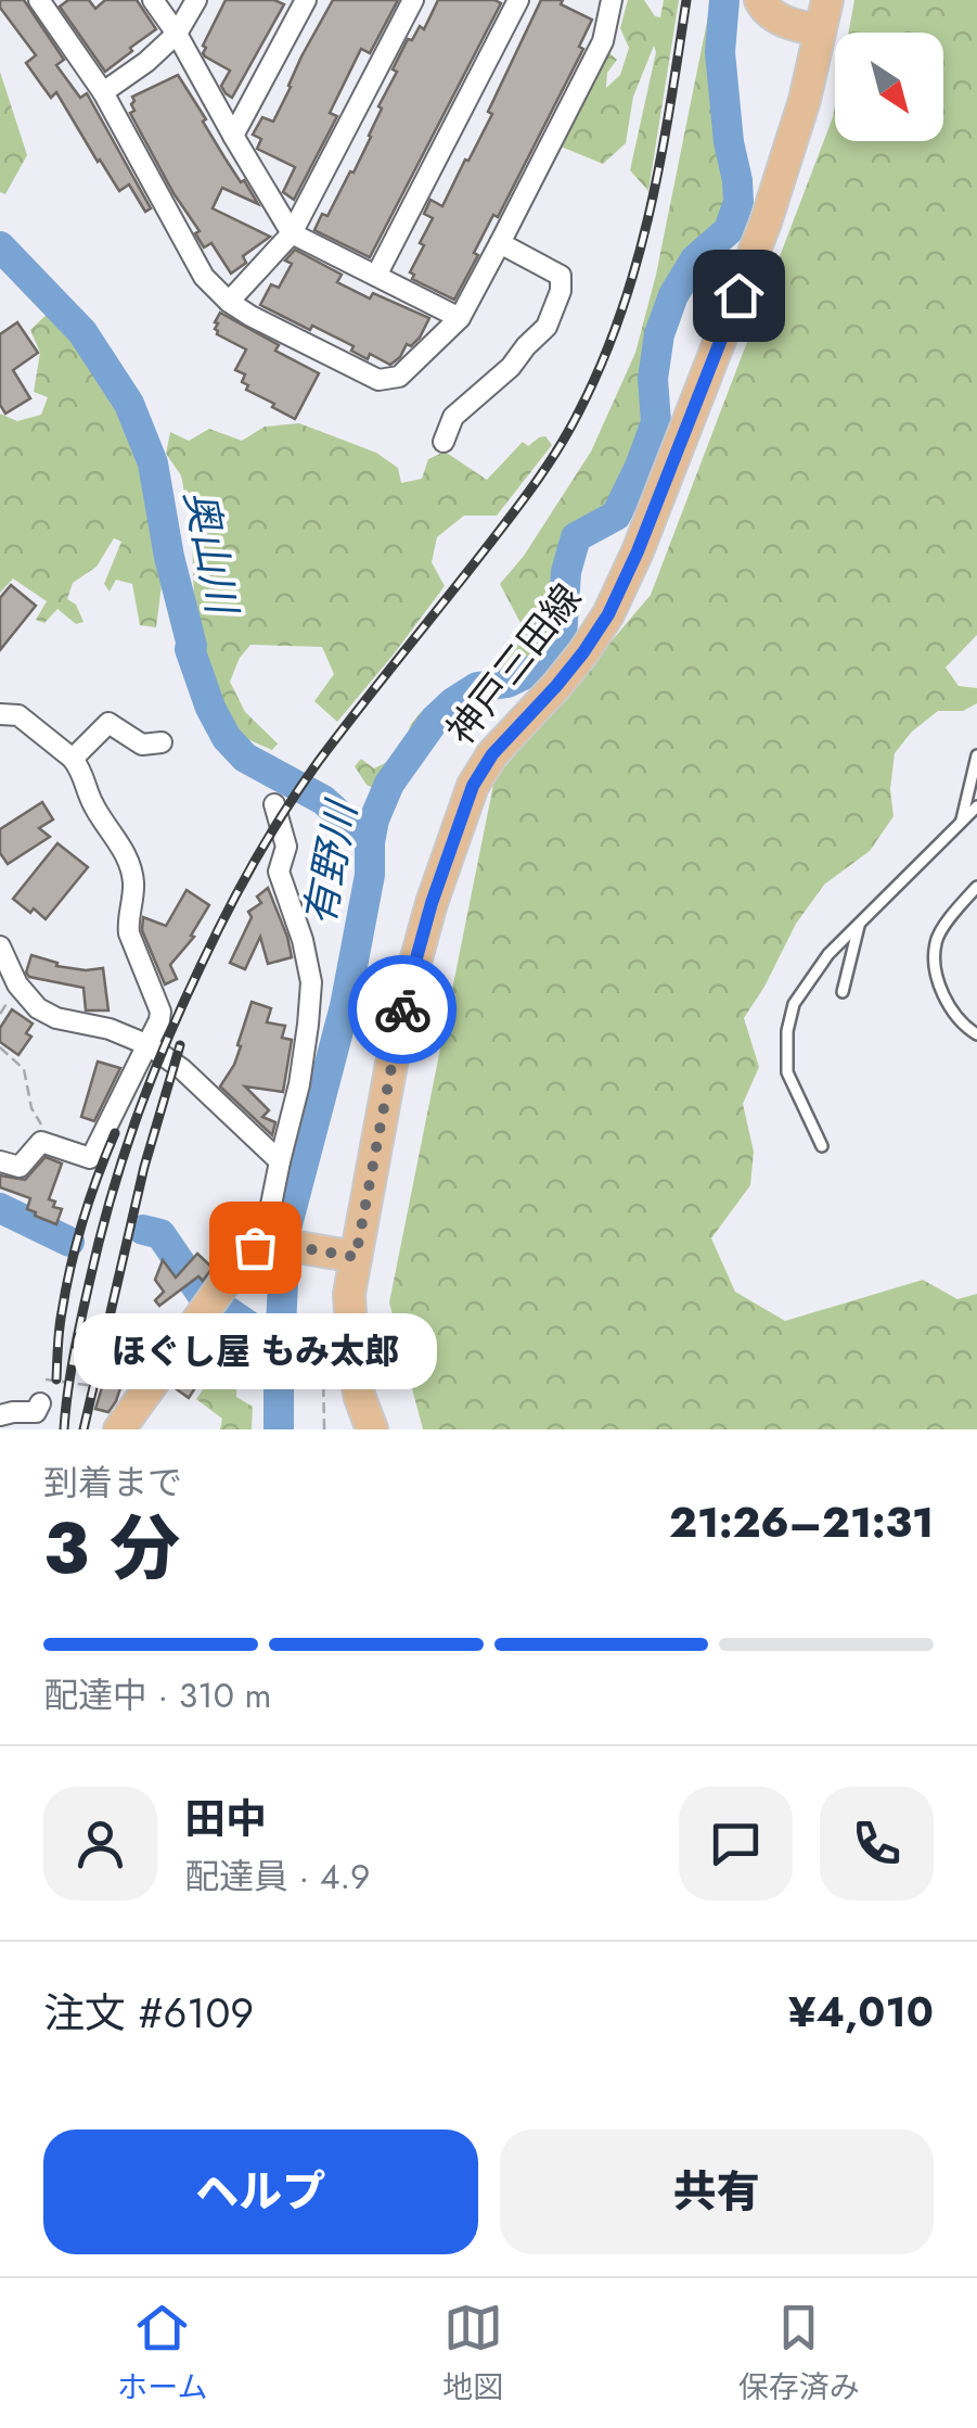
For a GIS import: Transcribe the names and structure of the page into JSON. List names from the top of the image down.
{
  "streets": {
    "main road": ["神戸三田線"]
  },
  "water": ["奥山川", "有野川"],
  "places": ["ほぐし屋 もみ太郎"],
  "north": "bottom right",
  "page": {
    "bubble": "ほぐし屋 もみ太郎",
    "heading": ["3 分", "到着まで", "21:26–21:31"],
    "panel": [
      "田中",
      "配達員 · 4.9",
      "注文 #6109",
      "¥4,010"
    ],
    "bar": "配達中 · 310 m",
    "buttons": ["ヘルプ", "共有"],
    "tabs": ["ホーム", "地図", "保存済み"]
  }
}
